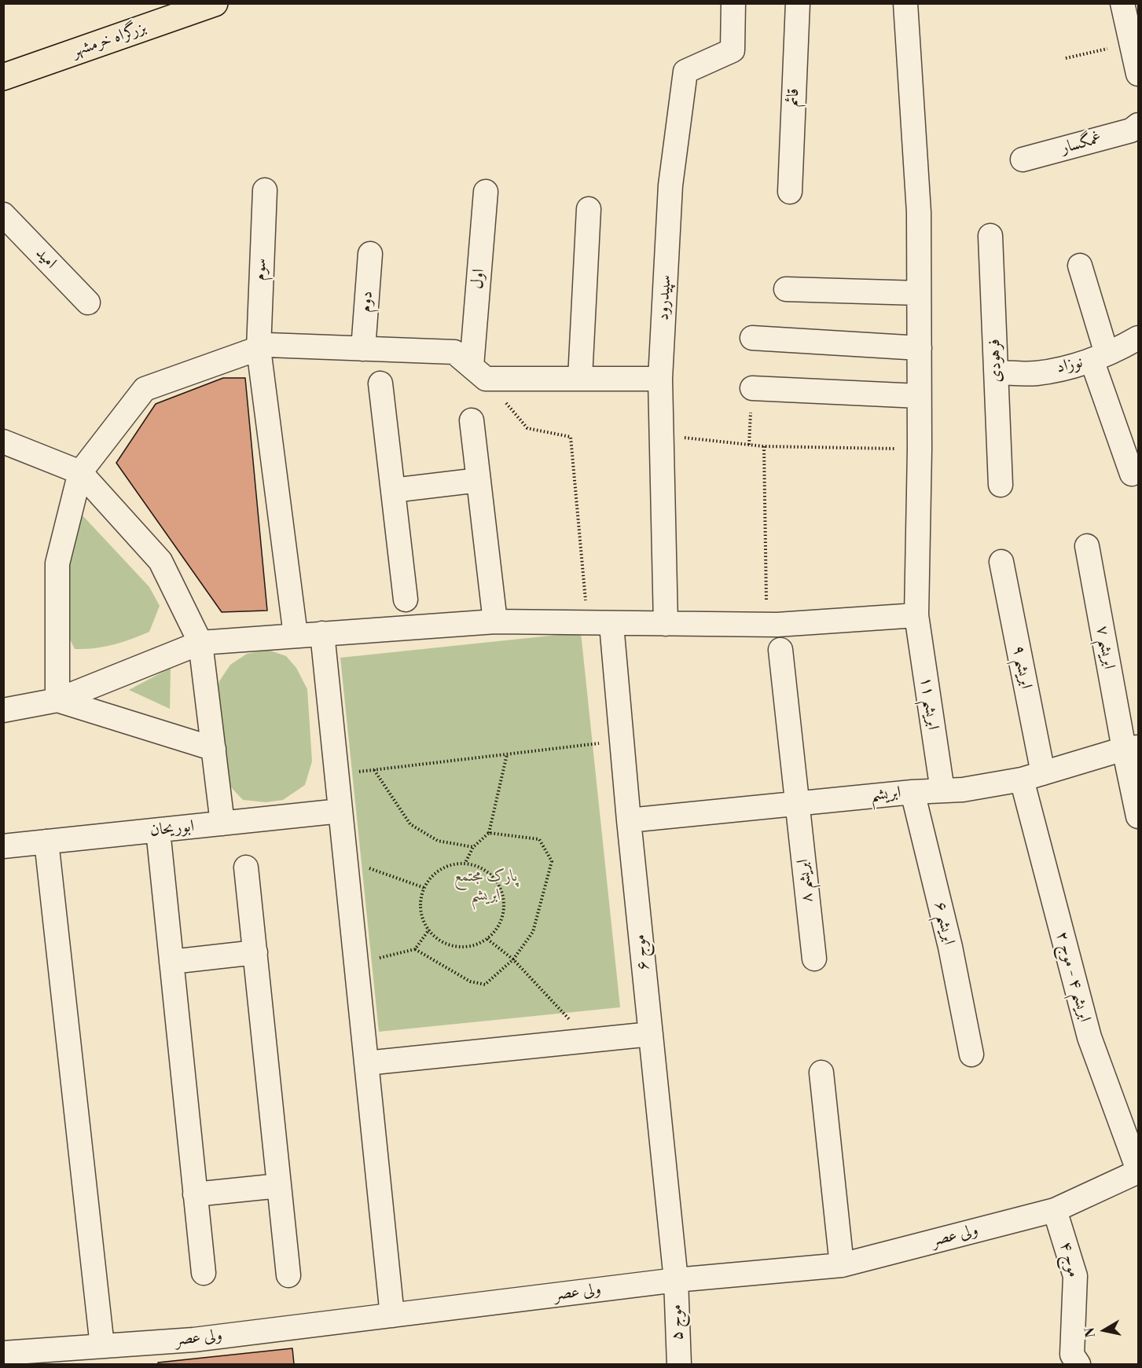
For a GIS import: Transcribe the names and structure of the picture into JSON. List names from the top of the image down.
{
  "streets": {
    "highway": ["بزرگراه خرمشهر"],
    "street": [
      "قائم",
      "غمگسار",
      "امید",
      "سوم",
      "اول",
      "سپیدرود",
      "دوم",
      "فرهودی",
      "نوزاد",
      "ابریشم ۷",
      "ابریشم ۹",
      "ابریشم ۱۱",
      "ابریشم",
      "ابوریحان",
      "ابریشم ۸",
      "ابریشم ۶",
      "موج ۶",
      "ابریشم ۴ - موج ۲",
      "ولی عصر",
      "موج ۴",
      "موج ۵"
    ]
  },
  "crossings": [
    ["فرهودی", "نوزاد"],
    ["ابریشم ۷", "ابریشم"],
    ["ابریشم ۹", "ابریشم"],
    ["ابریشم ۹", "ابریشم ۴ - موج ۲"],
    ["ابریشم ۱۱", "ابریشم"],
    ["ابریشم", "ابریشم ۸"],
    ["ابریشم", "ابریشم ۶"],
    ["ابریشم", "موج ۶"],
    ["ابریشم", "ابریشم ۴ - موج ۲"],
    ["موج ۶", "ولی عصر"],
    ["موج ۶", "موج ۵"],
    ["ابریشم ۴ - موج ۲", "ولی عصر"],
    ["ولی عصر", "موج ۴"],
    ["ولی عصر", "موج ۵"]
  ],
  "parks": ["پارک مجتمع ابریشم"],
  "north": "left"
}
